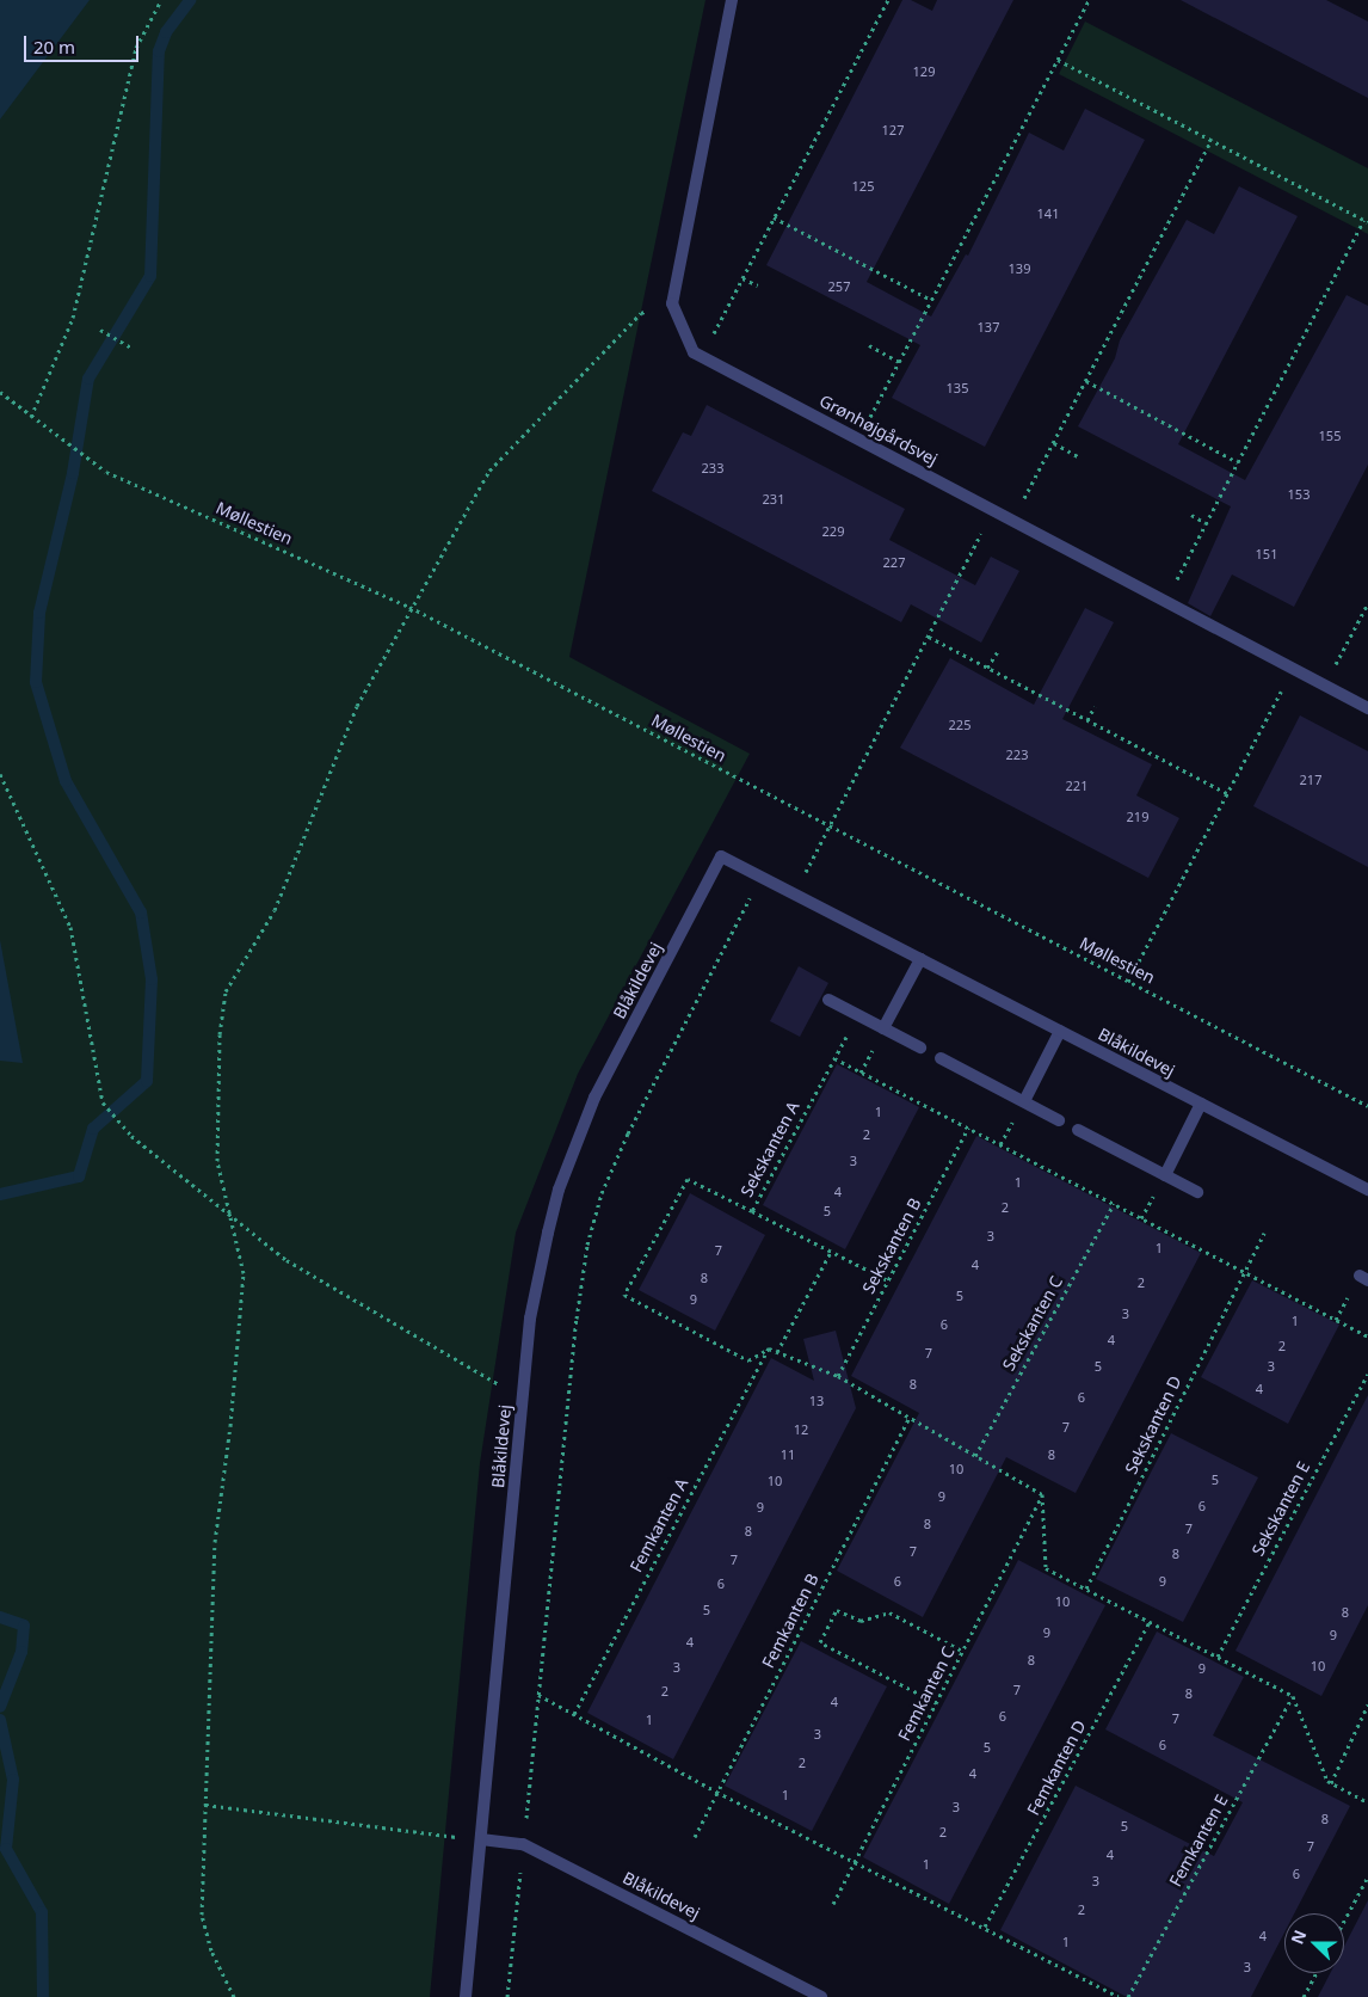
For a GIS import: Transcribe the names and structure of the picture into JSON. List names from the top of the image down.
{
  "streets": {
    "street": ["Grønhøjgårdsvej", "Blåkildevej"],
    "path": [
      "Møllestien",
      "Sekskanten A",
      "Sekskanten B",
      "Sekskanten C",
      "Sekskanten D",
      "Sekskanten E",
      "Femkanten A",
      "Femkanten B",
      "Femkanten C",
      "Femkanten D",
      "Femkanten E"
    ]
  },
  "crossings": [
    ["Sekskanten A", "Femkanten A"]
  ],
  "house_numbers": [
    "129",
    "127",
    "125",
    "141",
    "139",
    "257",
    "137",
    "135",
    "155",
    "233",
    "153",
    "231",
    "229",
    "151",
    "227",
    "225",
    "223",
    "217",
    "221",
    "219",
    "1",
    "2",
    "3",
    "1",
    "4",
    "2",
    "5",
    "3",
    "1",
    "7",
    "4",
    "8",
    "2",
    "5",
    "9",
    "3",
    "1",
    "6",
    "4",
    "2",
    "7",
    "5",
    "3",
    "8",
    "4",
    "6",
    "13",
    "7",
    "12",
    "11",
    "8",
    "10",
    "5",
    "10",
    "9",
    "6",
    "9",
    "8",
    "7",
    "8",
    "7",
    "8",
    "7",
    "6",
    "9",
    "6",
    "10",
    "5",
    "8",
    "9",
    "9",
    "4",
    "8",
    "10",
    "3",
    "9",
    "7",
    "2",
    "8",
    "4",
    "6",
    "7",
    "1",
    "3",
    "6",
    "5",
    "2",
    "4",
    "1",
    "3",
    "8",
    "5",
    "2",
    "7",
    "4",
    "1",
    "6",
    "3",
    "2",
    "4",
    "1",
    "3"
  ],
  "scale_bar": "20 m",
  "north": "left"
}
